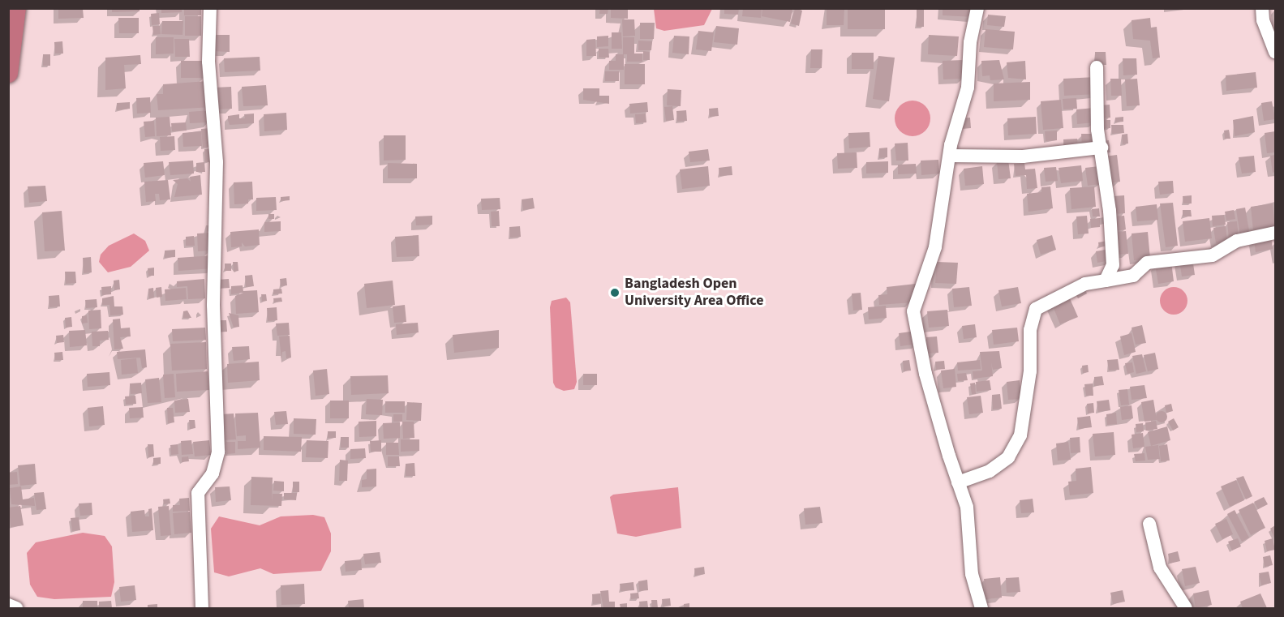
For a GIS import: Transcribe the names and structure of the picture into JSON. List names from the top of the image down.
{
  "places": ["Bangladesh Open University Area Office"]
}
